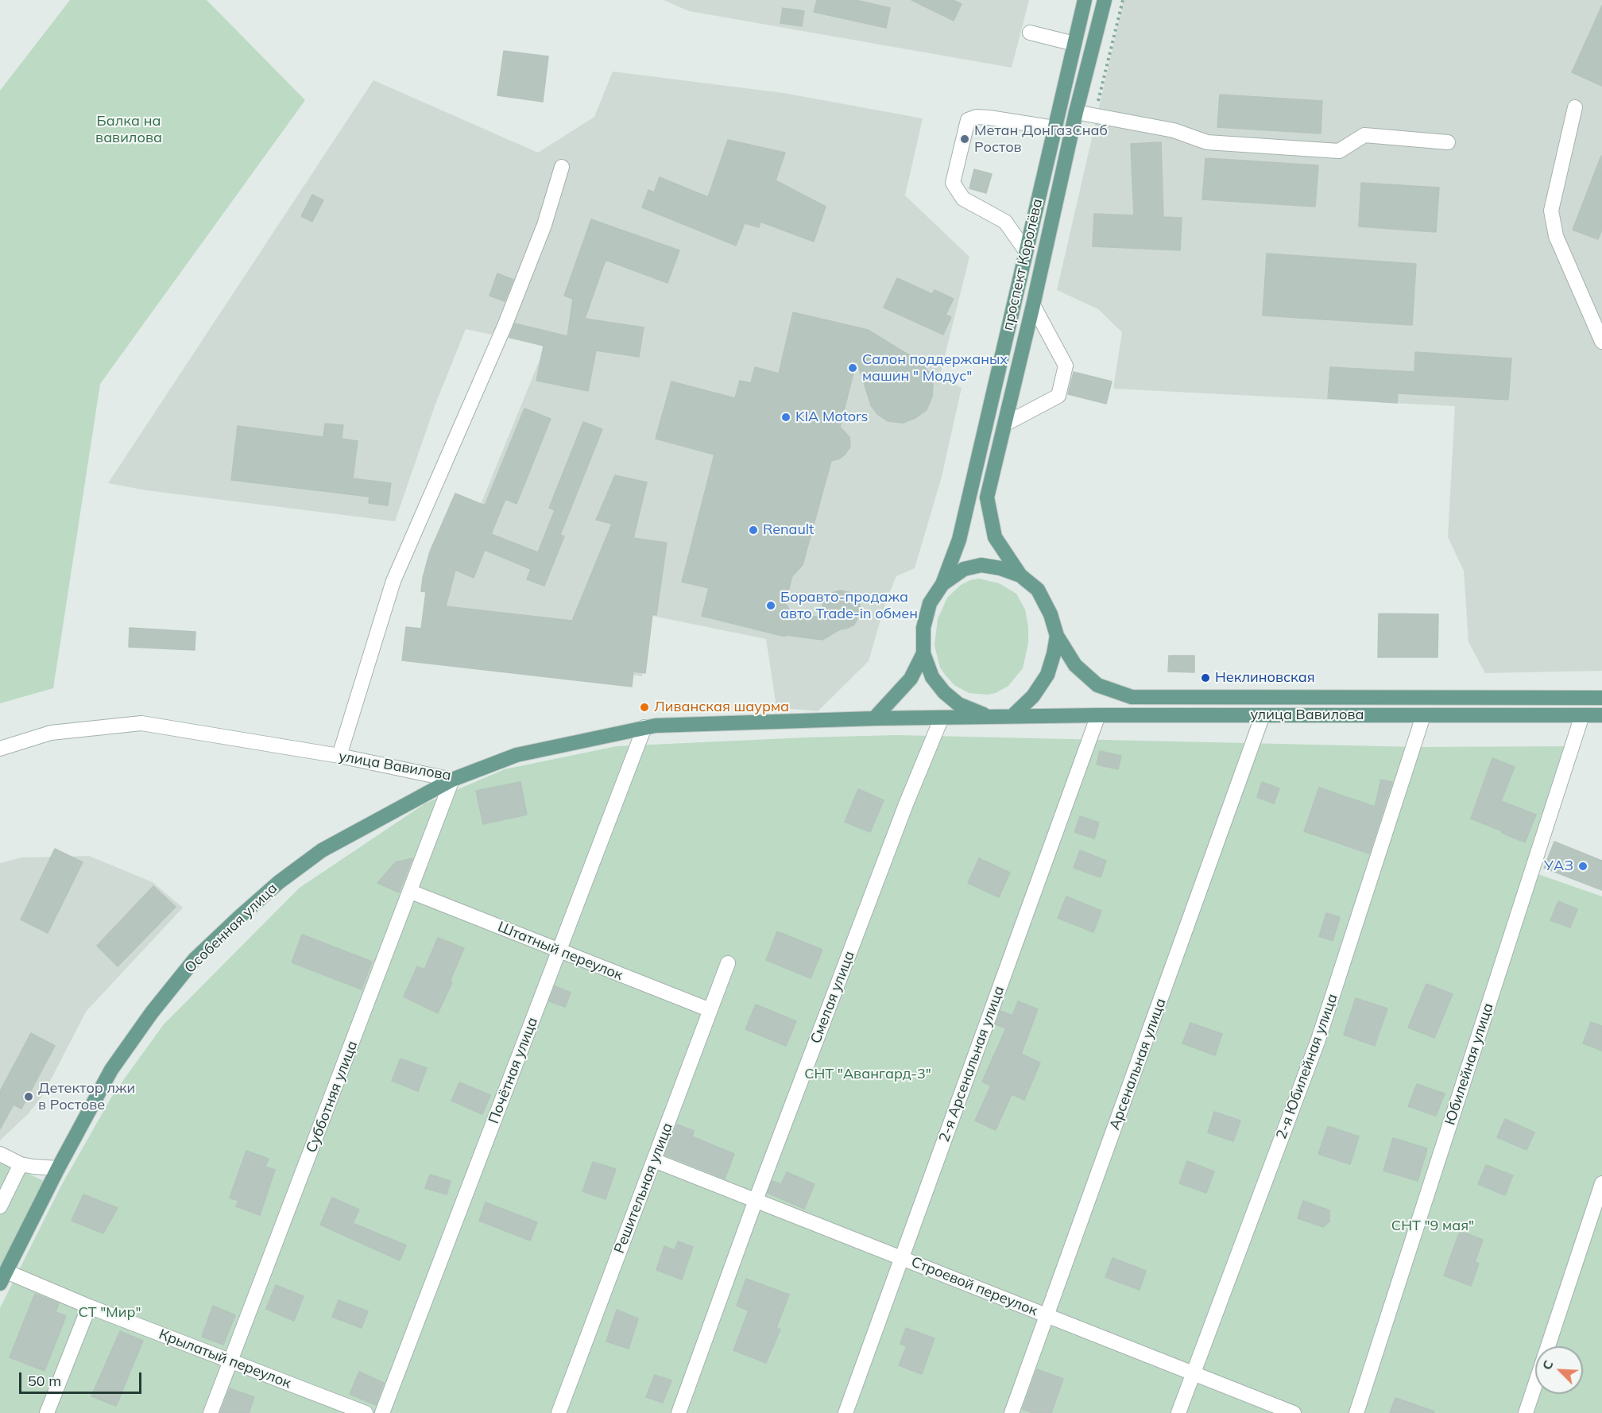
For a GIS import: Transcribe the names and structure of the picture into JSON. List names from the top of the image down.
{
  "streets": {
    "main road": ["проспект Королёва", "улица Вавилова", "Особенная улица"],
    "street": [
      "Штатный переулок",
      "Смелая улица",
      "2-я Арсенальная улица",
      "Арсенальная улица",
      "Юбилейная улица",
      "2-я Юбилейная улица",
      "Почётная улица",
      "Субботняя улица",
      "Решительная улица",
      "Строевой переулок",
      "Крылатый переулок"
    ]
  },
  "crossings": [
    ["проспект Королёва", "улица Вавилова"],
    ["улица Вавилова", "Особенная улица"],
    ["улица Вавилова", "Смелая улица"],
    ["улица Вавилова", "2-я Арсенальная улица"],
    ["улица Вавилова", "Арсенальная улица"],
    ["улица Вавилова", "Юбилейная улица"],
    ["улица Вавилова", "2-я Юбилейная улица"],
    ["улица Вавилова", "Почётная улица"],
    ["улица Вавилова", "Субботняя улица"],
    ["Особенная улица", "Субботняя улица"],
    ["Особенная улица", "Крылатый переулок"],
    ["Штатный переулок", "Почётная улица"],
    ["Штатный переулок", "Субботняя улица"],
    ["Штатный переулок", "Решительная улица"],
    ["Смелая улица", "Строевой переулок"],
    ["2-я Арсенальная улица", "Строевой переулок"],
    ["Арсенальная улица", "Строевой переулок"],
    ["2-я Юбилейная улица", "Строевой переулок"],
    ["Субботняя улица", "Крылатый переулок"],
    ["Решительная улица", "Строевой переулок"]
  ],
  "parks": [
    "Балка на вавилова",
    "СНТ \"Авангард-3\"",
    "СНТ \"9 мая\"",
    "СТ \"Мир\""
  ],
  "places": [
    "Метан ДонГазСнаб Ростов",
    "Салон поддержаных машин \" Модус\"",
    "KIA Motors",
    "Renault",
    "Боравто-продажа авто Trade-in обмен",
    "Неклиновская",
    "Ливанская шаурма",
    "УАЗ",
    "Детектор лжи в Ростове"
  ],
  "scale_bar": "50 m",
  "north": "top left"
}
